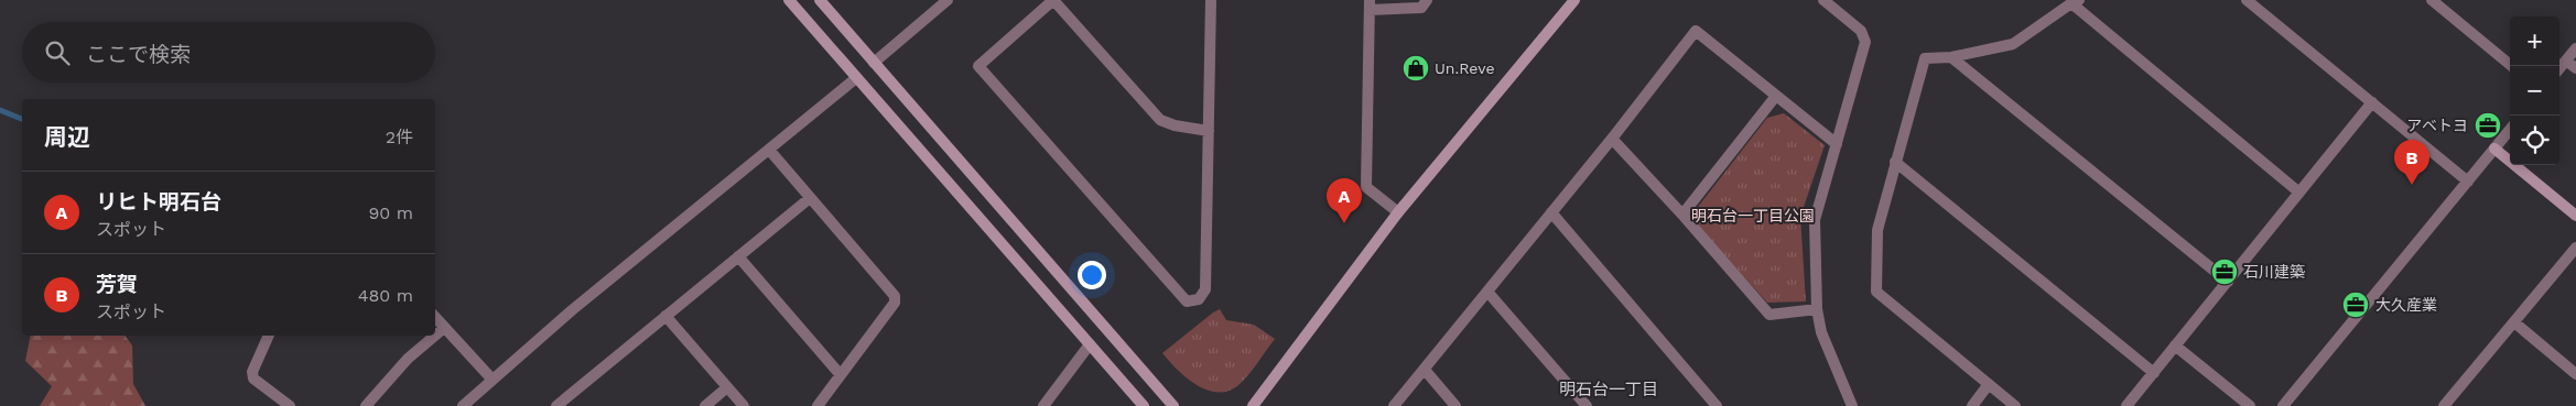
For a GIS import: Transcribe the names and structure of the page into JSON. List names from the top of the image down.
{
  "districts": ["明石台一丁目"],
  "parks": ["明石台一丁目公園"],
  "places": {
    "shop": ["Un.Reve"],
    "office": ["アベトヨ", "石川建築", "大久産業"]
  },
  "page": {
    "map_buttons": ["+", "−"],
    "search": "ここで検索",
    "heading": ["周辺", "2件"],
    "pins": ["B", "A"],
    "list": [
      {
        "mark": "A",
        "name": "リヒト明石台",
        "note": "スポット",
        "value": "90 m"
      },
      {
        "mark": "B",
        "name": "芳賀",
        "note": "スポット",
        "value": "480 m"
      }
    ]
  }
}
